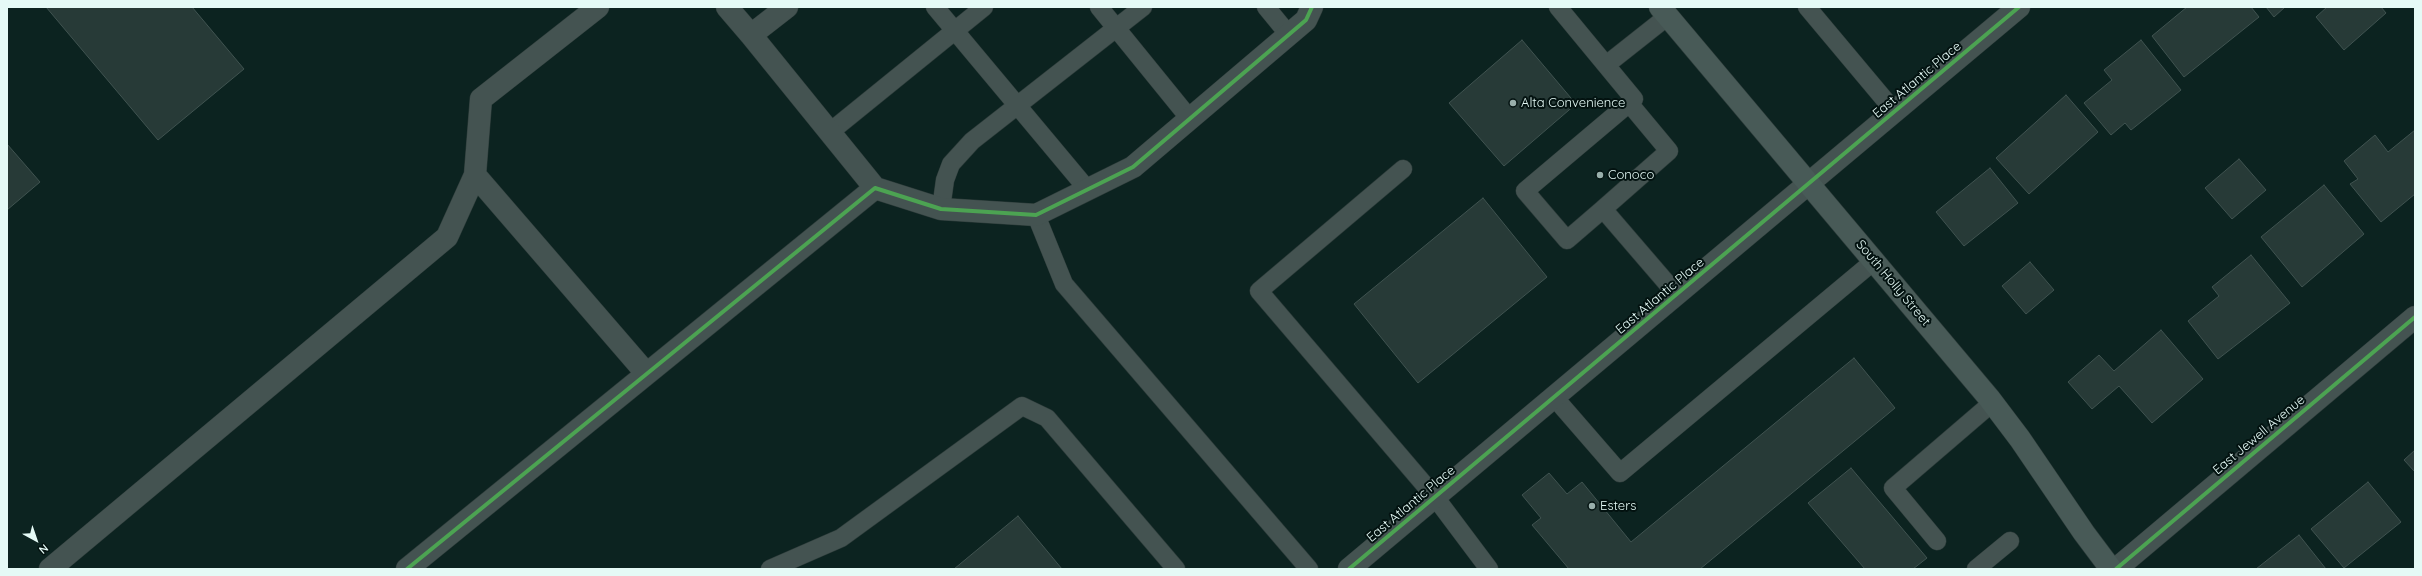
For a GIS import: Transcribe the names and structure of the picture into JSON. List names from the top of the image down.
{
  "streets": {
    "main road": ["South Holly Street"],
    "street": ["East Atlantic Place", "East Jewell Avenue"]
  },
  "crossings": [
    ["East Atlantic Place", "South Holly Street"]
  ],
  "places": ["Alta Convenience", "Conoco", "Esters"],
  "north": "bottom right"
}
